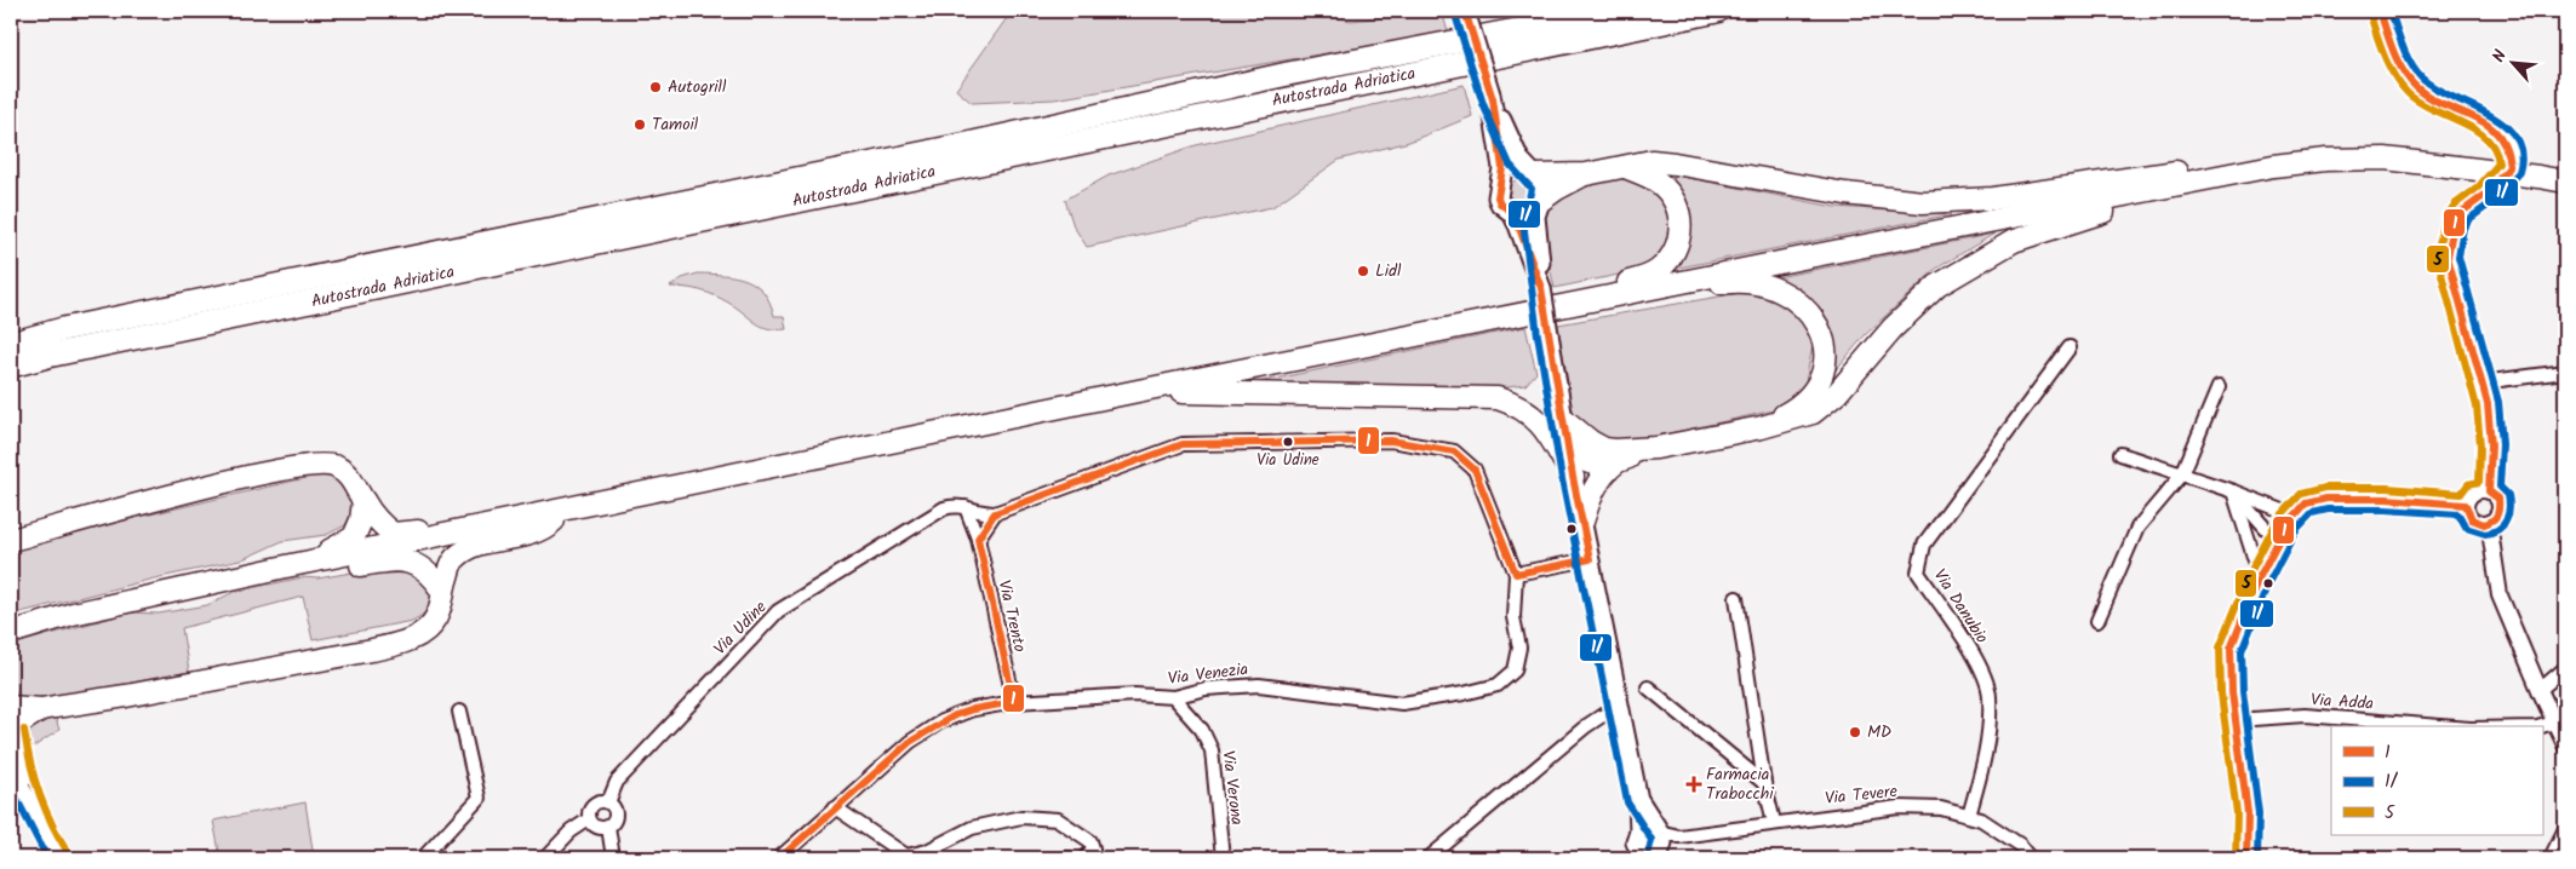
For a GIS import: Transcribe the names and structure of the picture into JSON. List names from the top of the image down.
{
  "streets": {
    "highway": ["Autostrada Adriatica"],
    "street": [
      "Via Danubio",
      "Via Trento",
      "Via Udine",
      "Via Venezia",
      "Via Adda",
      "Via Verona",
      "Via Tevere"
    ]
  },
  "crossings": [
    ["Via Danubio", "Via Tevere"],
    ["Via Trento", "Via Venezia"],
    ["Via Venezia", "Via Verona"]
  ],
  "places": {
    "other": [
      "Autogrill",
      "Tamoil",
      "Lidl",
      "Via Udine",
      "MD"
    ],
    "health": ["Farmacia Trabocchi"]
  },
  "lines": ["transit line 1", "transit line 1/", "transit line 5"],
  "legend": ["1", "1/", "5"],
  "north": "top left"
}
